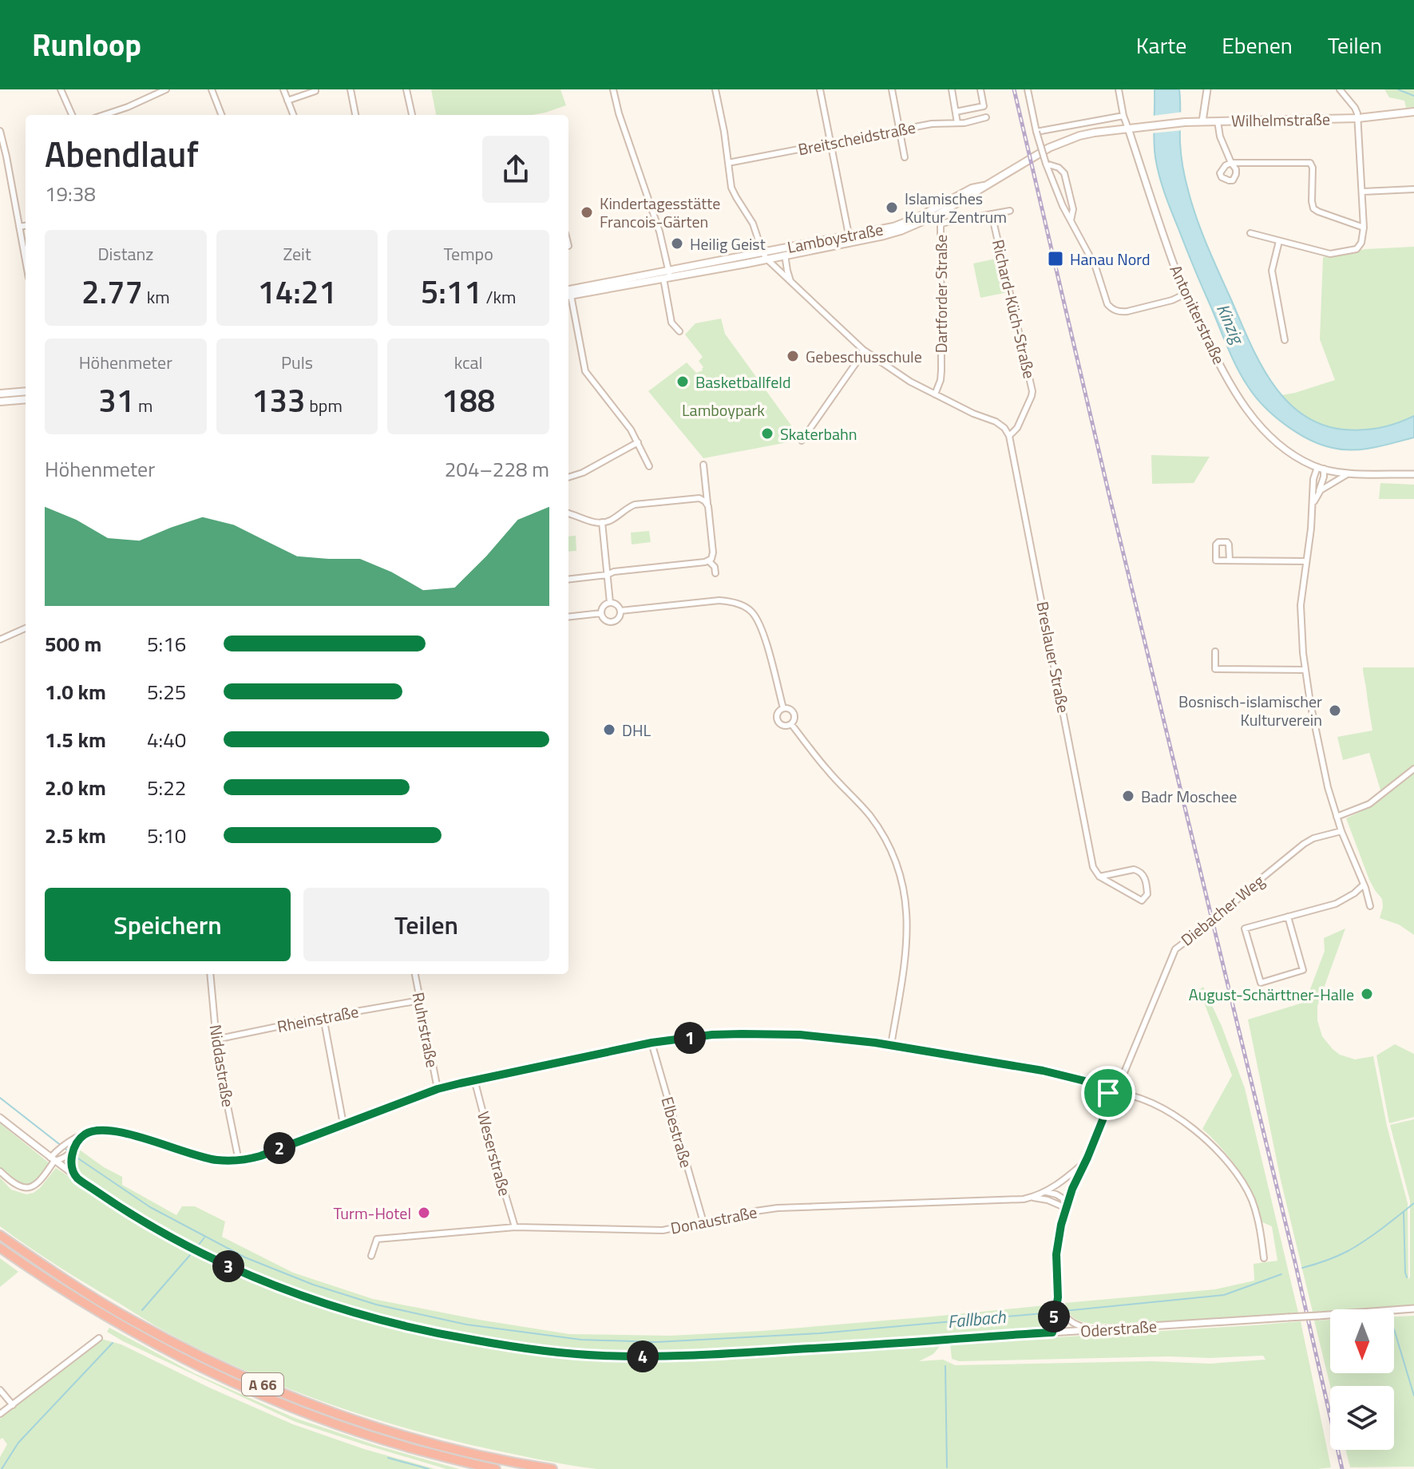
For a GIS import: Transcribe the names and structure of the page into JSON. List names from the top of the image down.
{
  "streets": {
    "highway": ["A 66"],
    "main road": ["Wilhelmstraße", "Lamboystraße"],
    "street": [
      "Breitscheidstraße",
      "Dartforder Straße",
      "Richard-Küch-Straße",
      "Antoniterstraße",
      "Breslauer Straße",
      "Diebacher Weg",
      "Rheinstraße",
      "Ruhrstraße",
      "Niddastraße",
      "Elbestraße",
      "Weserstraße",
      "Donaustraße",
      "Oderstraße"
    ]
  },
  "crossings": [
    ["Wilhelmstraße", "Lamboystraße"],
    ["Lamboystraße", "Antoniterstraße"],
    ["Dartforder Straße", "Richard-Küch-Straße"],
    ["Richard-Küch-Straße", "Breslauer Straße"],
    ["Rheinstraße", "Ruhrstraße"],
    ["Rheinstraße", "Niddastraße"],
    ["Elbestraße", "Donaustraße"],
    ["Weserstraße", "Donaustraße"]
  ],
  "water": ["Kinzig", "Fallbach"],
  "parks": ["Lamboypark"],
  "places": {
    "other": [
      "Islamisches Kultur Zentrum",
      "Kindertagesstätte Francois-Gärten",
      "Heilig Geist",
      "Gebeschusschule",
      "Basketballfeld",
      "Skaterbahn",
      "Bosnisch-islamischer Kulturverein",
      "DHL",
      "Badr Moschee",
      "August-Schärttner-Halle",
      "Turm-Hotel"
    ],
    "transit": ["Hanau Nord"]
  },
  "north": "bottom",
  "page": {
    "header": "Runloop",
    "nav": ["Karte", "Ebenen", "Teilen"],
    "heading": ["Abendlauf", "19:38"],
    "stats": [
      ["Distanz", "2.77 km"],
      ["Zeit", "14:21"],
      ["Tempo", "5:11 /km"],
      ["Höhenmeter", "31 m"],
      ["Puls", "133 bpm"],
      ["kcal", "188"]
    ],
    "chart": ["Höhenmeter", "204–228 m"],
    "list": [
      {
        "name": "500 m",
        "note": "5:16"
      },
      {
        "name": "1.0 km",
        "note": "5:25"
      },
      {
        "name": "1.5 km",
        "note": "4:40"
      },
      {
        "name": "2.0 km",
        "note": "5:22"
      },
      {
        "name": "2.5 km",
        "note": "5:10"
      }
    ],
    "buttons": ["Speichern", "Teilen"],
    "pins": [
      "1",
      "2",
      "3",
      "5",
      "4"
    ]
  }
}
